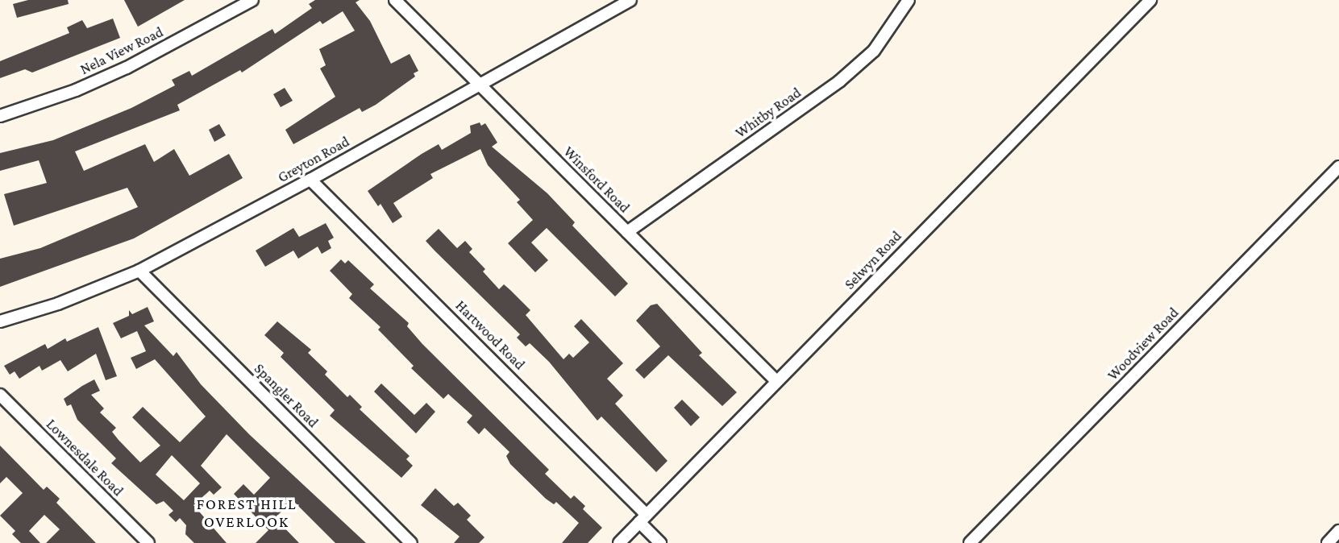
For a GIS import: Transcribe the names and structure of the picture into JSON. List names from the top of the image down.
{
  "streets": {
    "street": [
      "Nela View Road",
      "Whitby Road",
      "Greyton Road",
      "Winsford Road",
      "Selwyn Road",
      "Hartwood Road",
      "Woodview Road",
      "Spangler Road",
      "Lownesdale Road"
    ]
  },
  "crossings": [
    ["Whitby Road", "Winsford Road"],
    ["Greyton Road", "Winsford Road"],
    ["Greyton Road", "Hartwood Road"],
    ["Greyton Road", "Spangler Road"],
    ["Winsford Road", "Selwyn Road"],
    ["Selwyn Road", "Hartwood Road"]
  ],
  "districts": ["FOREST HILL OVERLOOK"]
}
